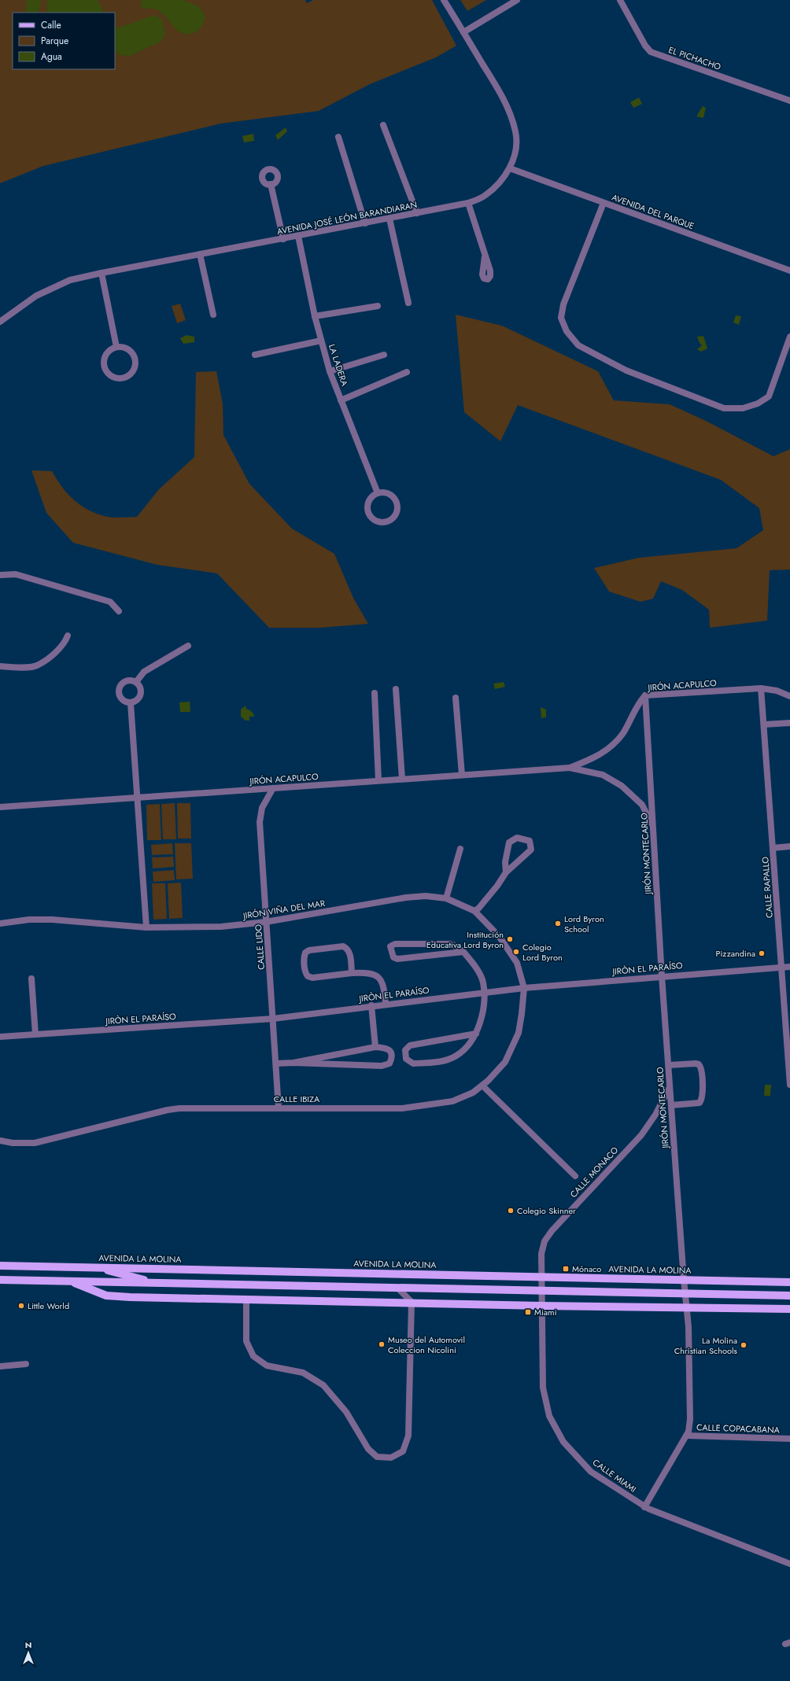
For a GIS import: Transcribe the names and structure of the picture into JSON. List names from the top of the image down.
{
  "streets": {
    "main road": ["AVENIDA LA MOLINA"],
    "street": [
      "EL PICHACHO",
      "AVENIDA DEL PARQUE",
      "AVENIDA JOSÉ LEÓN BARANDIARAN",
      "LA LADERA",
      "JIRÓN ACAPULCO",
      "JIRÓN MONTECARLO",
      "CALLE RAPALLO",
      "JIRÓN VIÑA DEL MAR",
      "CALLE LIDO",
      "JIRÒN EL PARAÍSO",
      "CALLE IBIZA",
      "CALLE MONACO",
      "CALLE COPACABANA",
      "CALLE MIAMI"
    ]
  },
  "crossings": [
    ["AVENIDA DEL PARQUE", "AVENIDA JOSÉ LEÓN BARANDIARAN"],
    ["AVENIDA JOSÉ LEÓN BARANDIARAN", "LA LADERA"],
    ["JIRÓN ACAPULCO", "JIRÓN MONTECARLO"],
    ["JIRÓN ACAPULCO", "CALLE RAPALLO"],
    ["JIRÓN ACAPULCO", "CALLE LIDO"],
    ["JIRÓN MONTECARLO", "JIRÒN EL PARAÍSO"],
    ["JIRÓN MONTECARLO", "CALLE MONACO"],
    ["JIRÓN MONTECARLO", "AVENIDA LA MOLINA"],
    ["JIRÓN MONTECARLO", "CALLE COPACABANA"],
    ["JIRÓN MONTECARLO", "CALLE MIAMI"],
    ["CALLE RAPALLO", "JIRÒN EL PARAÍSO"],
    ["JIRÓN VIÑA DEL MAR", "CALLE LIDO"],
    ["JIRÓN VIÑA DEL MAR", "JIRÒN EL PARAÍSO"],
    ["JIRÓN VIÑA DEL MAR", "CALLE IBIZA"],
    ["CALLE LIDO", "JIRÒN EL PARAÍSO"],
    ["CALLE LIDO", "CALLE IBIZA"],
    ["JIRÒN EL PARAÍSO", "CALLE IBIZA"],
    ["CALLE MONACO", "AVENIDA LA MOLINA"],
    ["CALLE MONACO", "CALLE MIAMI"]
  ],
  "places": {
    "other": [
      "Lord Byron School",
      "Institución Educativa Lord Byron",
      "Colegio Lord Byron",
      "Pizzandina",
      "Colegio Skinner",
      "Little World",
      "Museo del Automovil Coleccion Nicolini",
      "La Molina Christian Schools"
    ],
    "transit": ["Mónaco", "Miami"]
  },
  "legend": ["Calle", "Parque", "Agua"],
  "north": "top"
}
